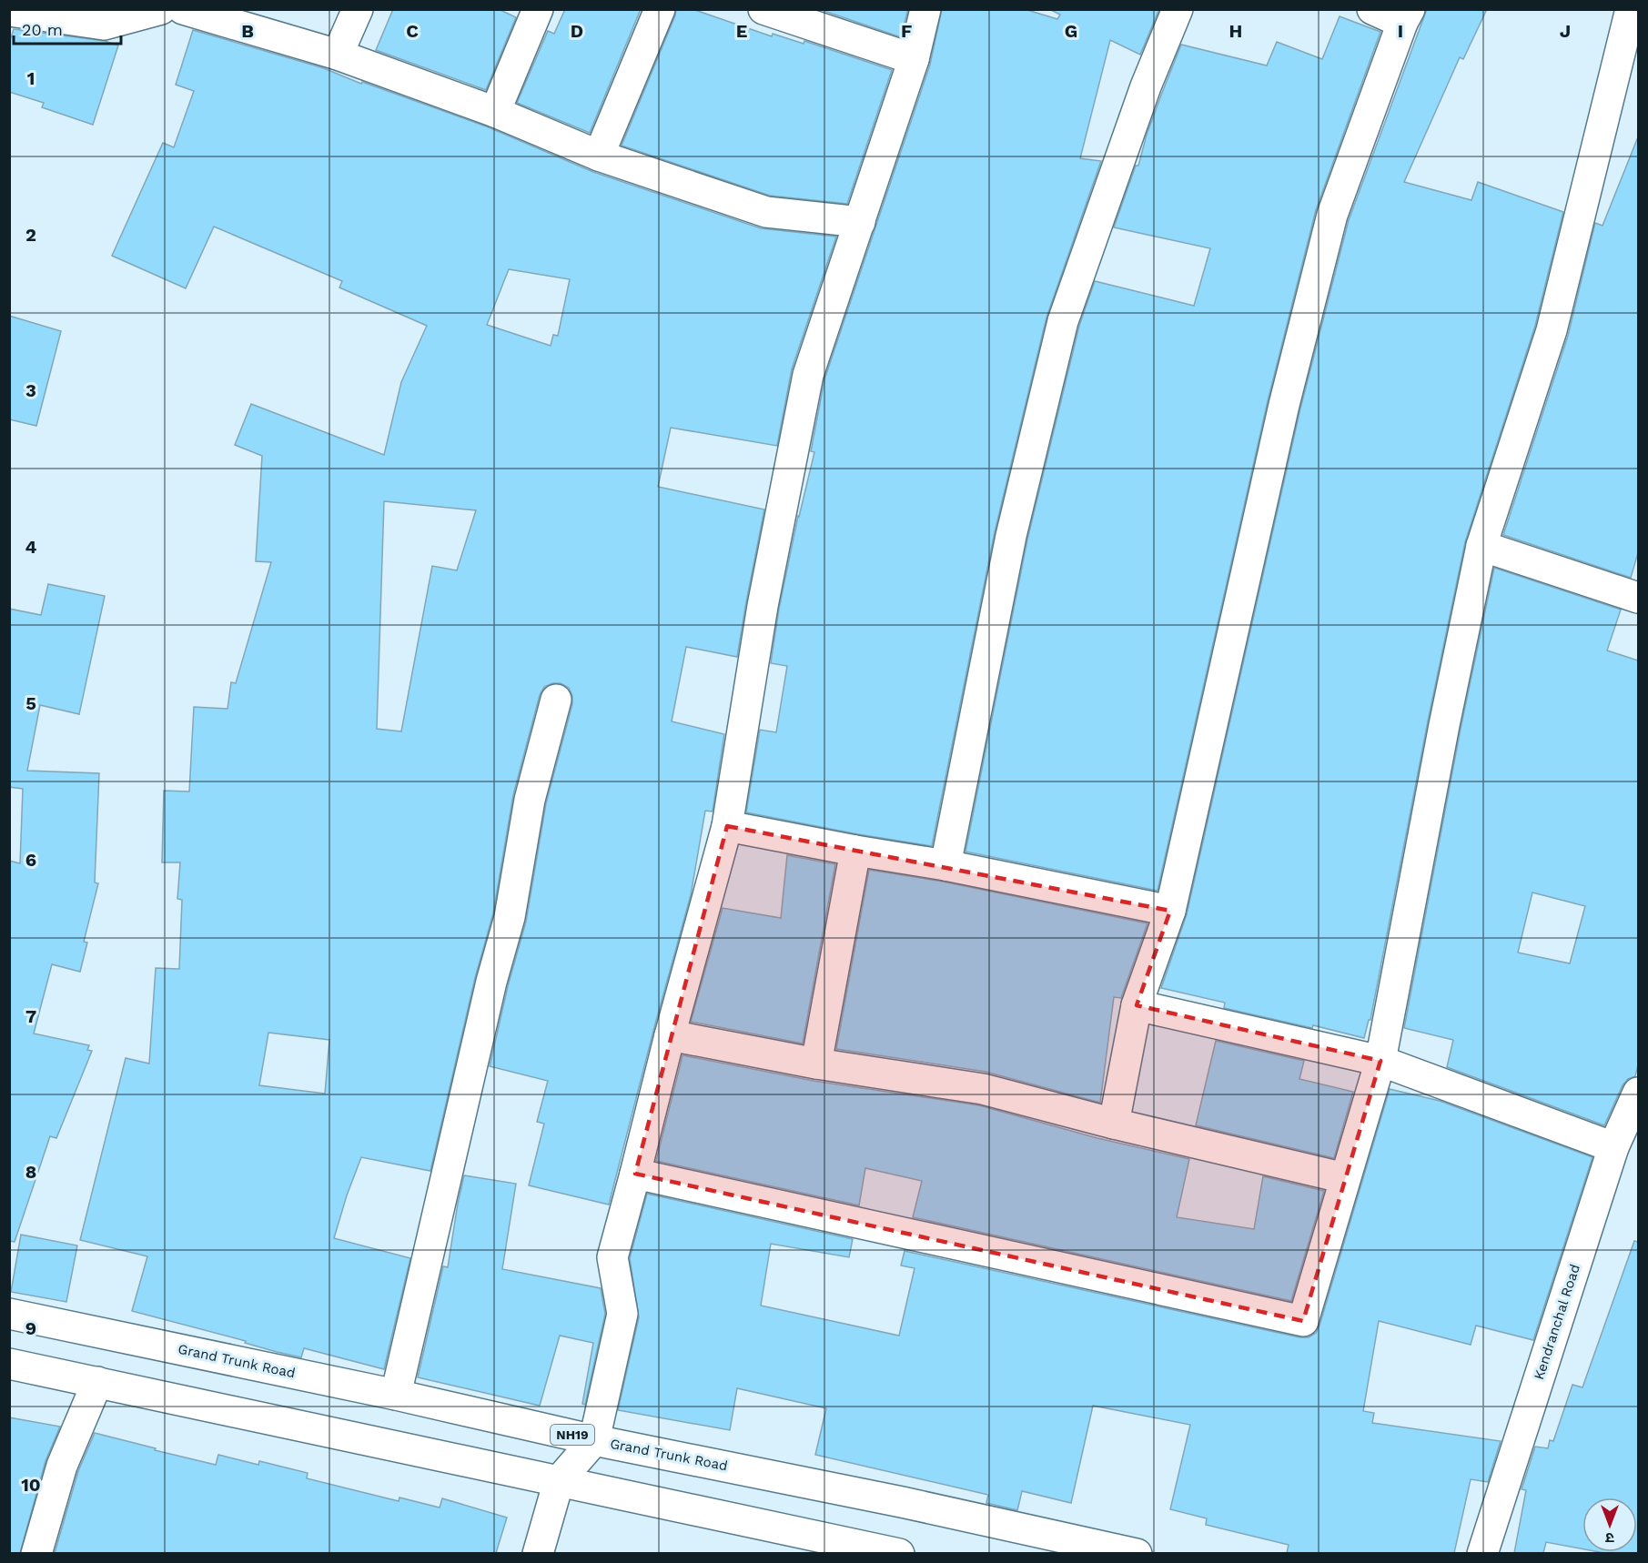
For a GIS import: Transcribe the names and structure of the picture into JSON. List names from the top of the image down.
{
  "streets": {
    "main road": ["Kendranchal Road", "Grand Trunk Road", "NH19"]
  },
  "scale_bar": "20 m",
  "north": "bottom",
  "grid": {
    "columns": [
      "B",
      "C",
      "D",
      "E",
      "F",
      "G",
      "H",
      "I",
      "J"
    ],
    "rows": [
      "1",
      "2",
      "3",
      "4",
      "5",
      "6",
      "7",
      "8",
      "9",
      "10"
    ]
  }
}
